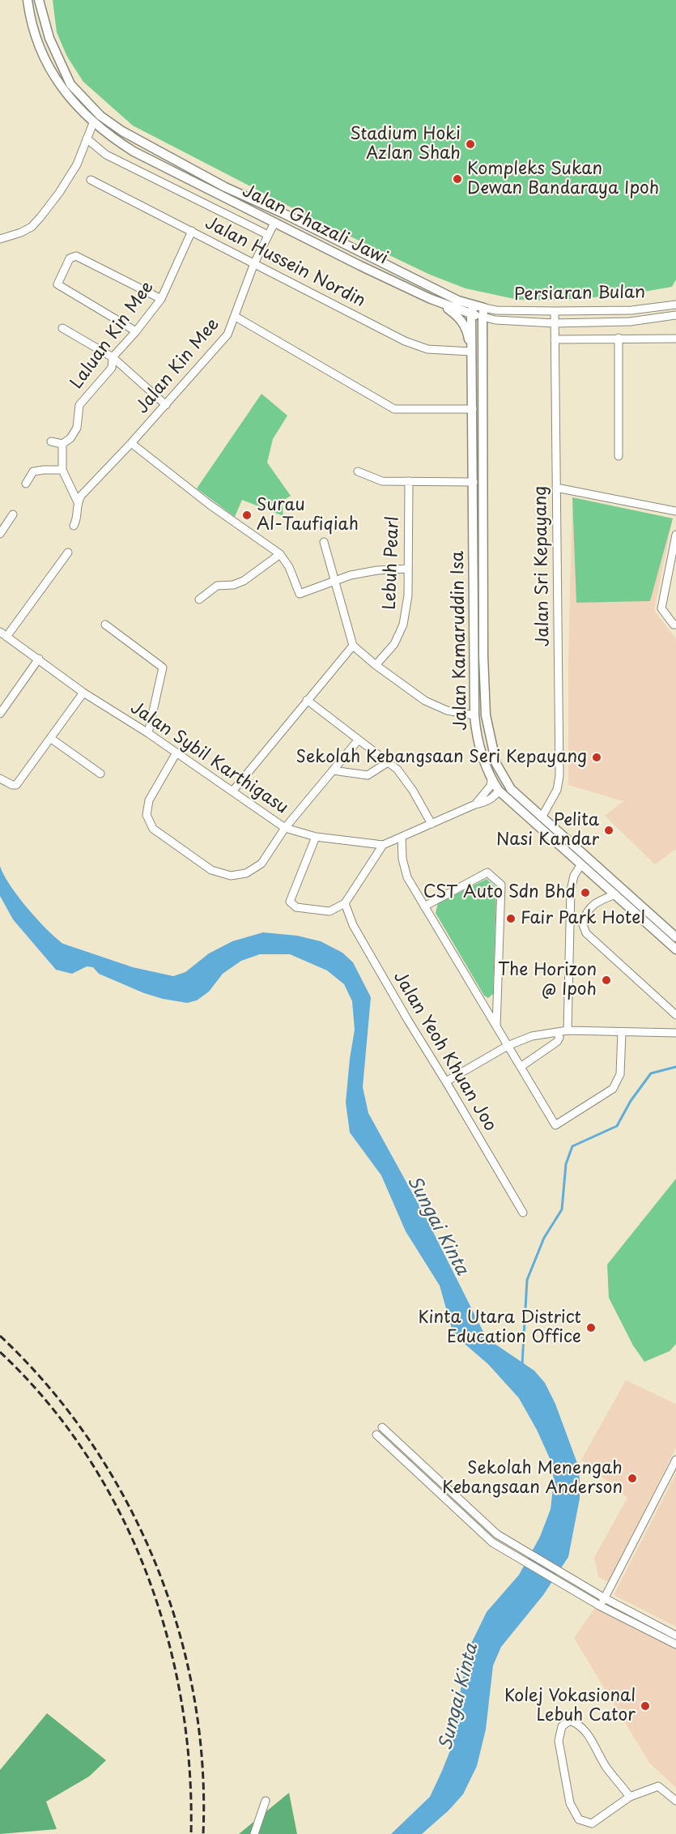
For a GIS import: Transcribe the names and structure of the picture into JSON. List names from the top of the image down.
{
  "streets": {
    "main road": ["Jalan Ghazali Jawi", "Jalan Kamaruddin Isa"],
    "street": [
      "Jalan Hussein Nordin",
      "Persiaran Bulan",
      "Laluan Kin Mee",
      "Jalan Kin Mee",
      "Lebuh Pearl",
      "Jalan Sri Kepayang",
      "Jalan Sybil Karthigasu",
      "Jalan Yeoh Khuan Joo"
    ]
  },
  "crossings": [
    ["Jalan Ghazali Jawi", "Persiaran Bulan"],
    ["Jalan Ghazali Jawi", "Jalan Kin Mee"],
    ["Jalan Ghazali Jawi", "Jalan Sri Kepayang"],
    ["Jalan Ghazali Jawi", "Jalan Kamaruddin Isa"],
    ["Jalan Hussein Nordin", "Laluan Kin Mee"],
    ["Jalan Hussein Nordin", "Jalan Kin Mee"],
    ["Persiaran Bulan", "Jalan Sri Kepayang"],
    ["Persiaran Bulan", "Jalan Kamaruddin Isa"],
    ["Jalan Sri Kepayang", "Jalan Kamaruddin Isa"],
    ["Jalan Kamaruddin Isa", "Jalan Sybil Karthigasu"]
  ],
  "water": ["Sungai Kinta"],
  "places": [
    "Stadium Hoki Azlan Shah",
    "Kompleks Sukan Dewan Bandaraya Ipoh",
    "Surau Al-Taufiqiah",
    "Sekolah Kebangsaan Seri Kepayang",
    "Pelita Nasi Kandar",
    "CST Auto Sdn Bhd",
    "Fair Park Hotel",
    "The Horizon @ Ipoh",
    "Kinta Utara District Education Office",
    "Sekolah Menengah Kebangsaan Anderson",
    "Kolej Vokasional Lebuh Cator"
  ]
}
